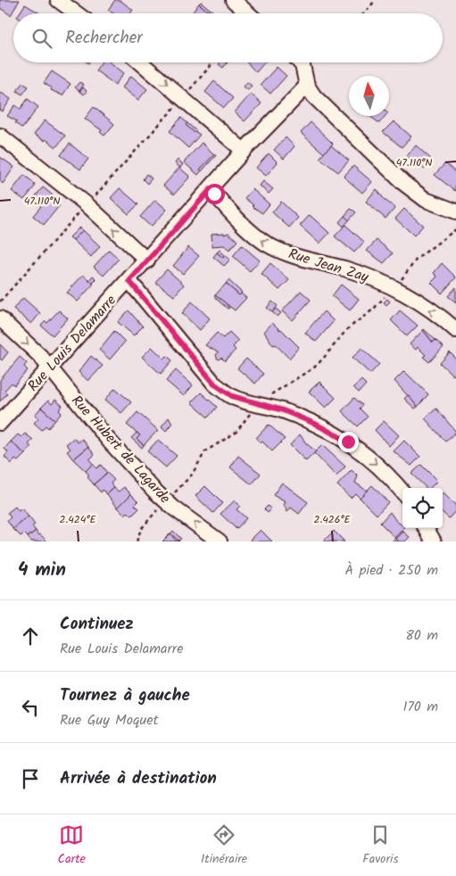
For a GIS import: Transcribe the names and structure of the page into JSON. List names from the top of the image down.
{
  "streets": {
    "street": ["Rue Jean Zay", "Rue Louis Delamarre", "Rue Hubert de Lagarde"]
  },
  "crossings": [
    ["Rue Jean Zay", "Rue Louis Delamarre"],
    ["Rue Louis Delamarre", "Rue Hubert de Lagarde"]
  ],
  "north": "top",
  "page": {
    "search": "Rechercher",
    "heading": ["4 min", "À pied · 250 m"],
    "list": [
      ["Continuez", "Rue Louis Delamarre", "80 m"],
      ["Tournez à gauche", "Rue Guy Moquet", "170 m"],
      "Arrivée à destination"
    ],
    "nav": ["Carte", "Itinéraire", "Favoris"]
  },
  "coordinates": ["47.110°N", "2.424°E", "2.426°E"]
}
